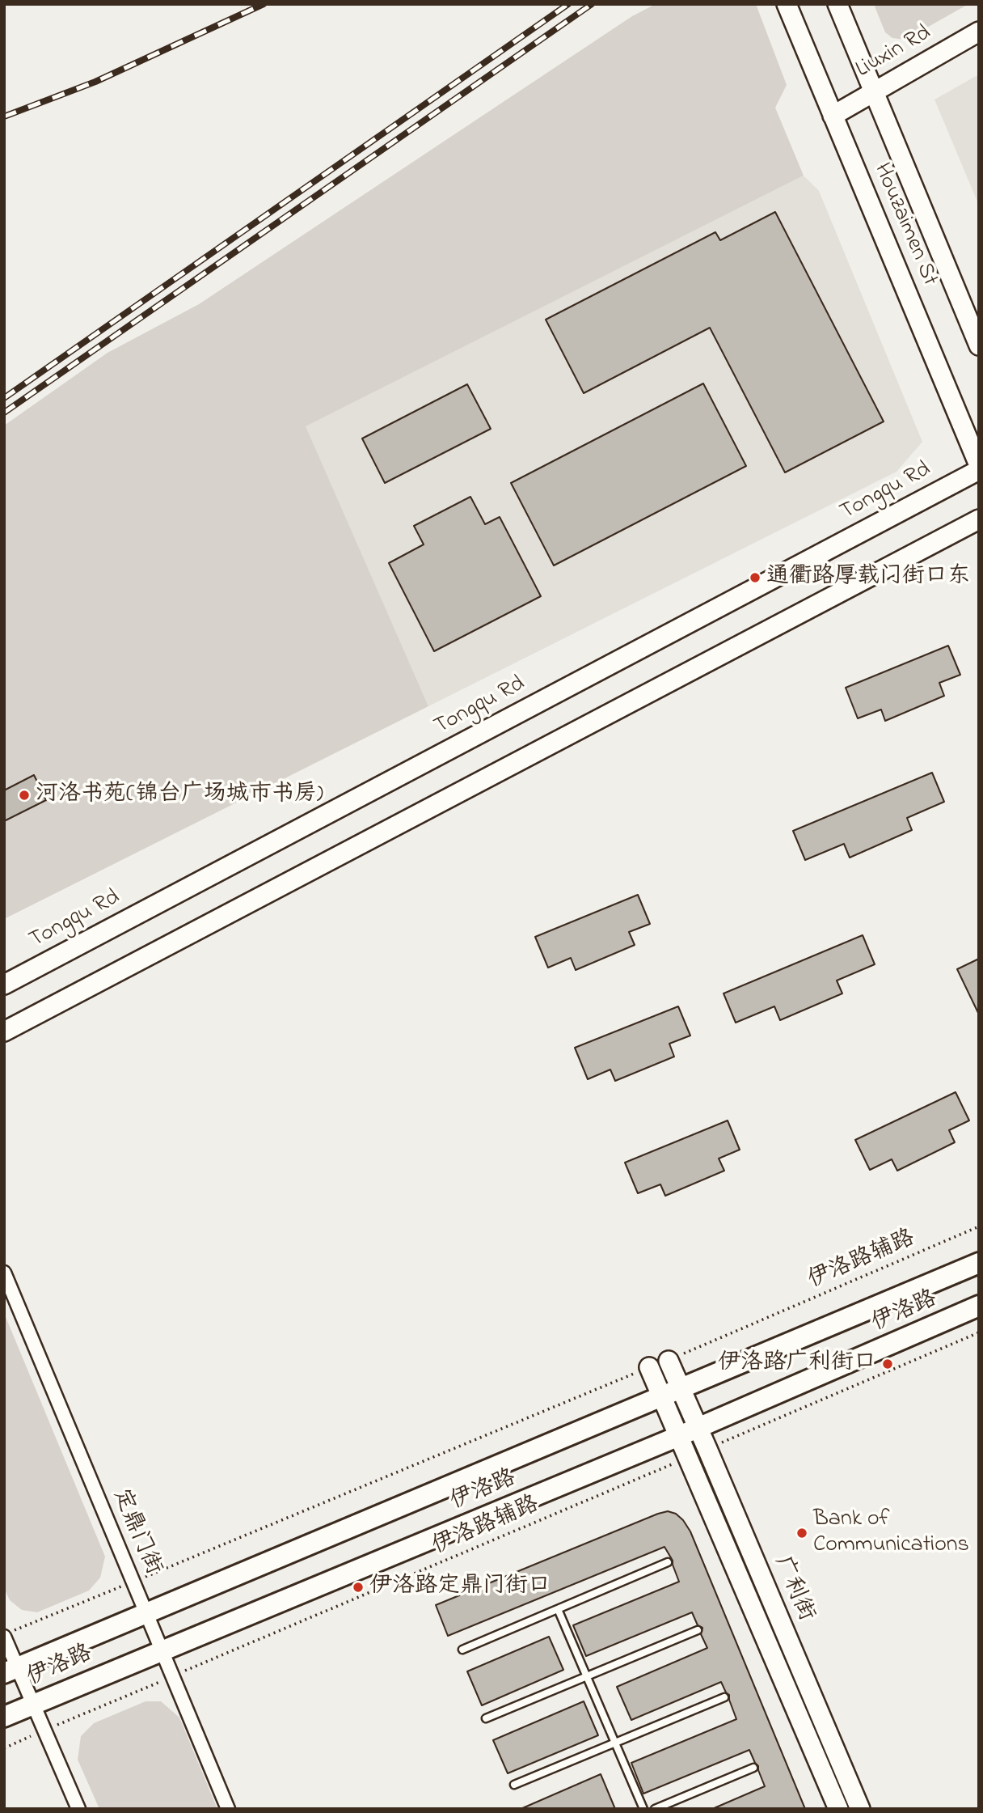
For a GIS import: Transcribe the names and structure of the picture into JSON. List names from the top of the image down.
{
  "streets": {
    "main road": ["伊洛路"],
    "street": [
      "Liuxin Rd",
      "Houzaimen St",
      "Tongqu Rd",
      "定鼎门街",
      "广利街"
    ],
    "path": ["伊洛路辅路"]
  },
  "crossings": [
    ["Liuxin Rd", "Houzaimen St"],
    ["伊洛路辅路", "定鼎门街"],
    ["伊洛路辅路", "广利街"],
    ["伊洛路", "定鼎门街"],
    ["伊洛路", "广利街"]
  ],
  "places": [
    "通衢路厚载门街口东",
    "河洛书苑(锦台广场城市书房)",
    "伊洛路广利街口",
    "Bank of Communications",
    "伊洛路定鼎门街口"
  ]
}
